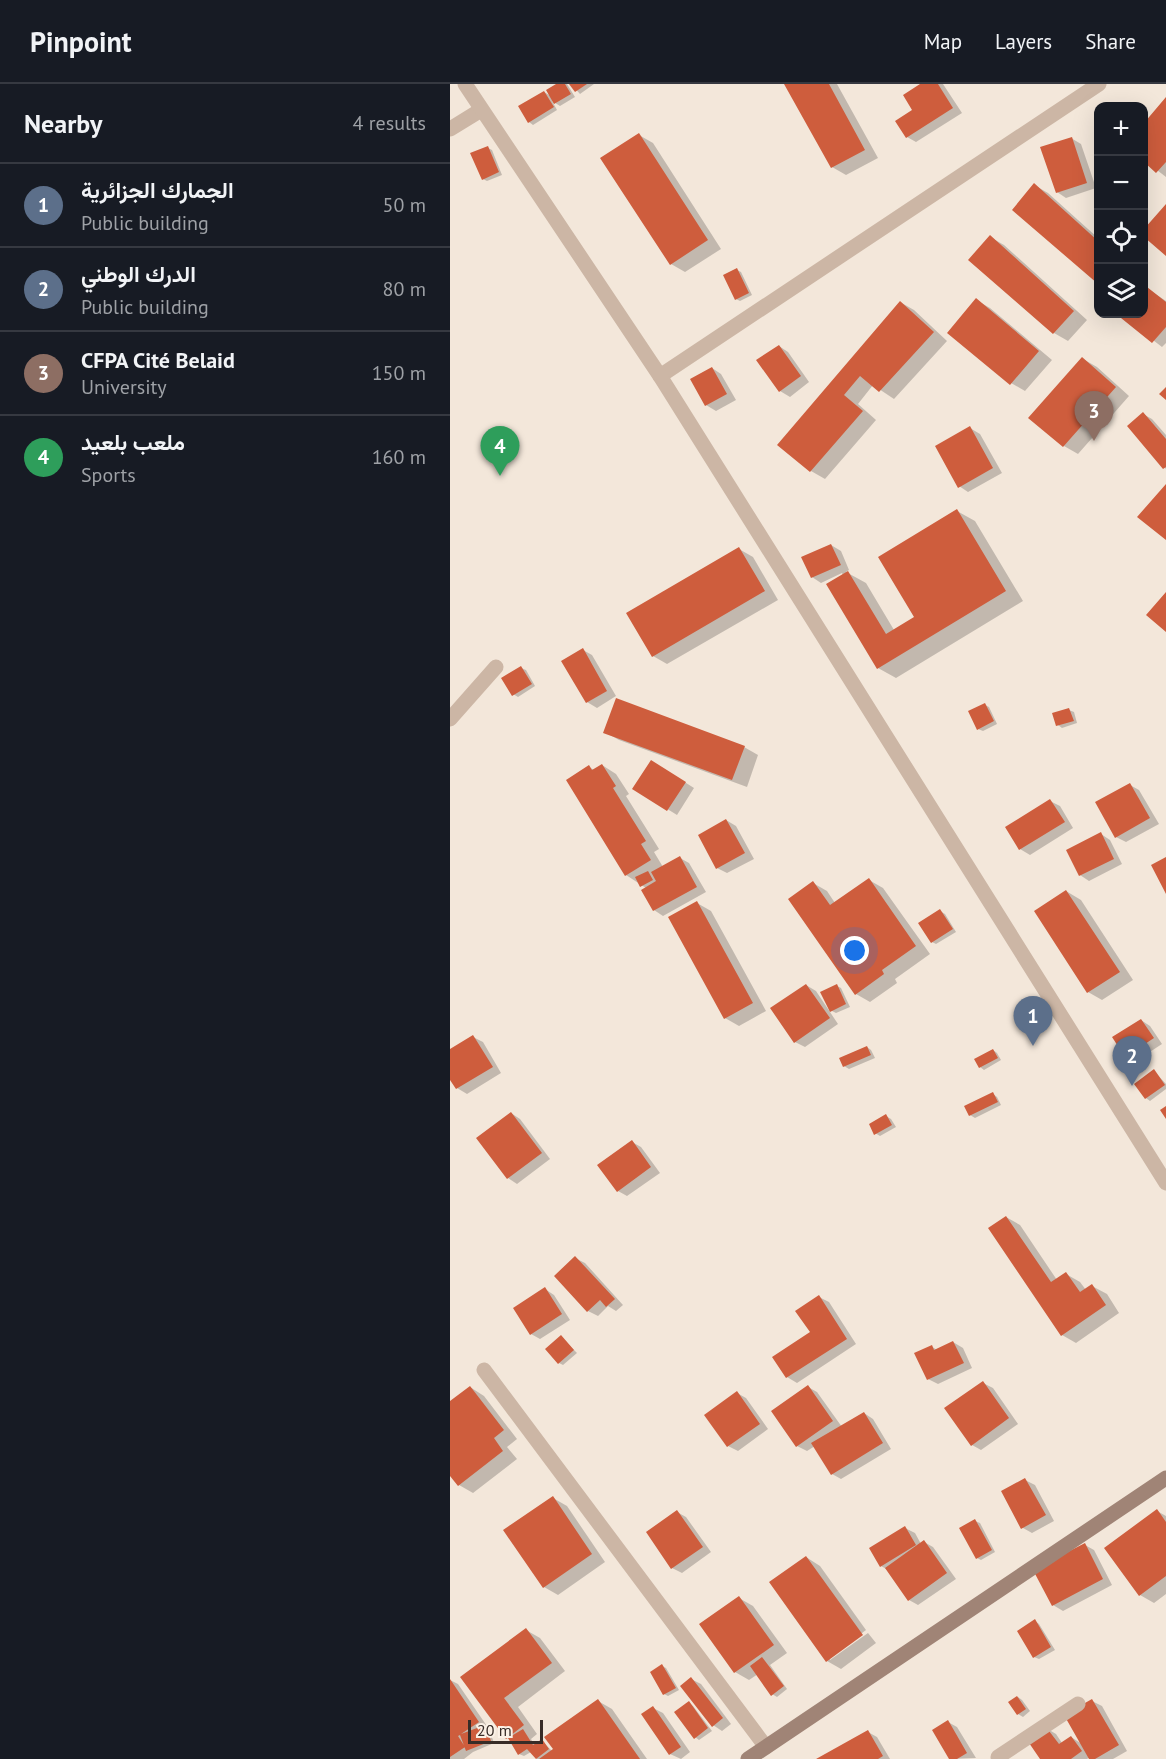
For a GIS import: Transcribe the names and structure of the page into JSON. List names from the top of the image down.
{
  "scale_bar": "20 m",
  "page": {
    "header": "Pinpoint",
    "nav": ["Map", "Layers", "Share"],
    "heading": ["Nearby", "4 results"],
    "map_buttons": ["+", "−"],
    "list": [
      {
        "mark": "1",
        "name": "الجمارك الجزائرية",
        "note": "Public building",
        "value": "50 m"
      },
      {
        "mark": "2",
        "name": "الدرك الوطني",
        "note": "Public building",
        "value": "80 m"
      },
      {
        "mark": "3",
        "name": "CFPA Cité Belaid",
        "note": "University",
        "value": "150 m"
      },
      {
        "mark": "4",
        "name": "ملعب بلعيد",
        "note": "Sports",
        "value": "160 m"
      }
    ],
    "pins": [
      "3",
      "4",
      "1",
      "2"
    ],
    "scale": "20 m"
  }
}
